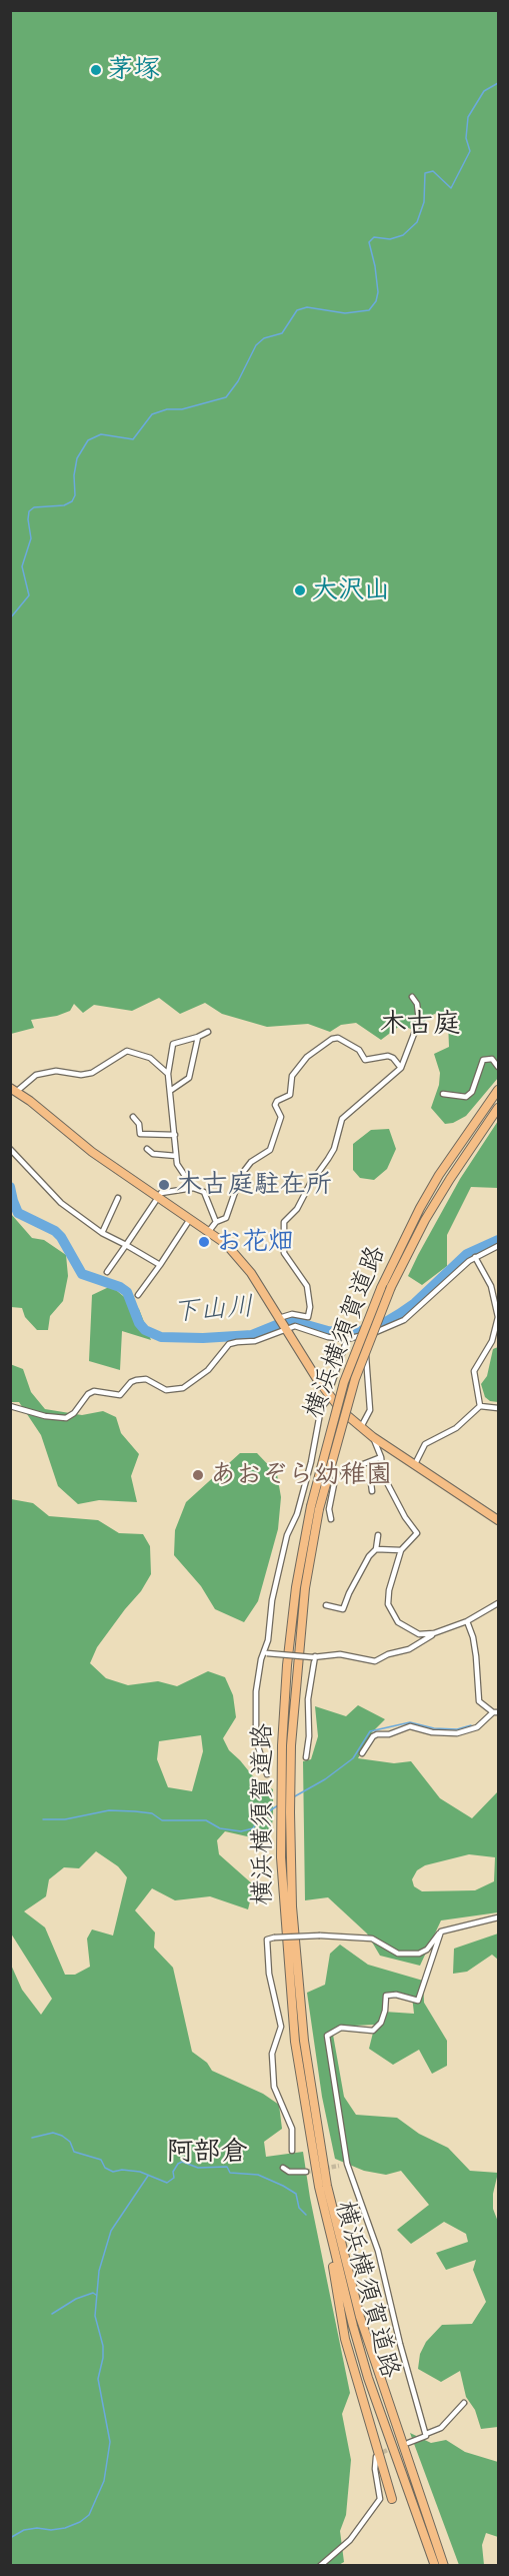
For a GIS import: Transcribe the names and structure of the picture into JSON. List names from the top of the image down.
{
  "streets": {
    "highway": ["横浜横須賀道路"]
  },
  "districts": ["木古庭", "阿部倉"],
  "water": ["下山川"],
  "places": [
    "茅塚",
    "大沢山",
    "木古庭駐在所",
    "お花畑",
    "あおぞら幼稚園"
  ]
}
